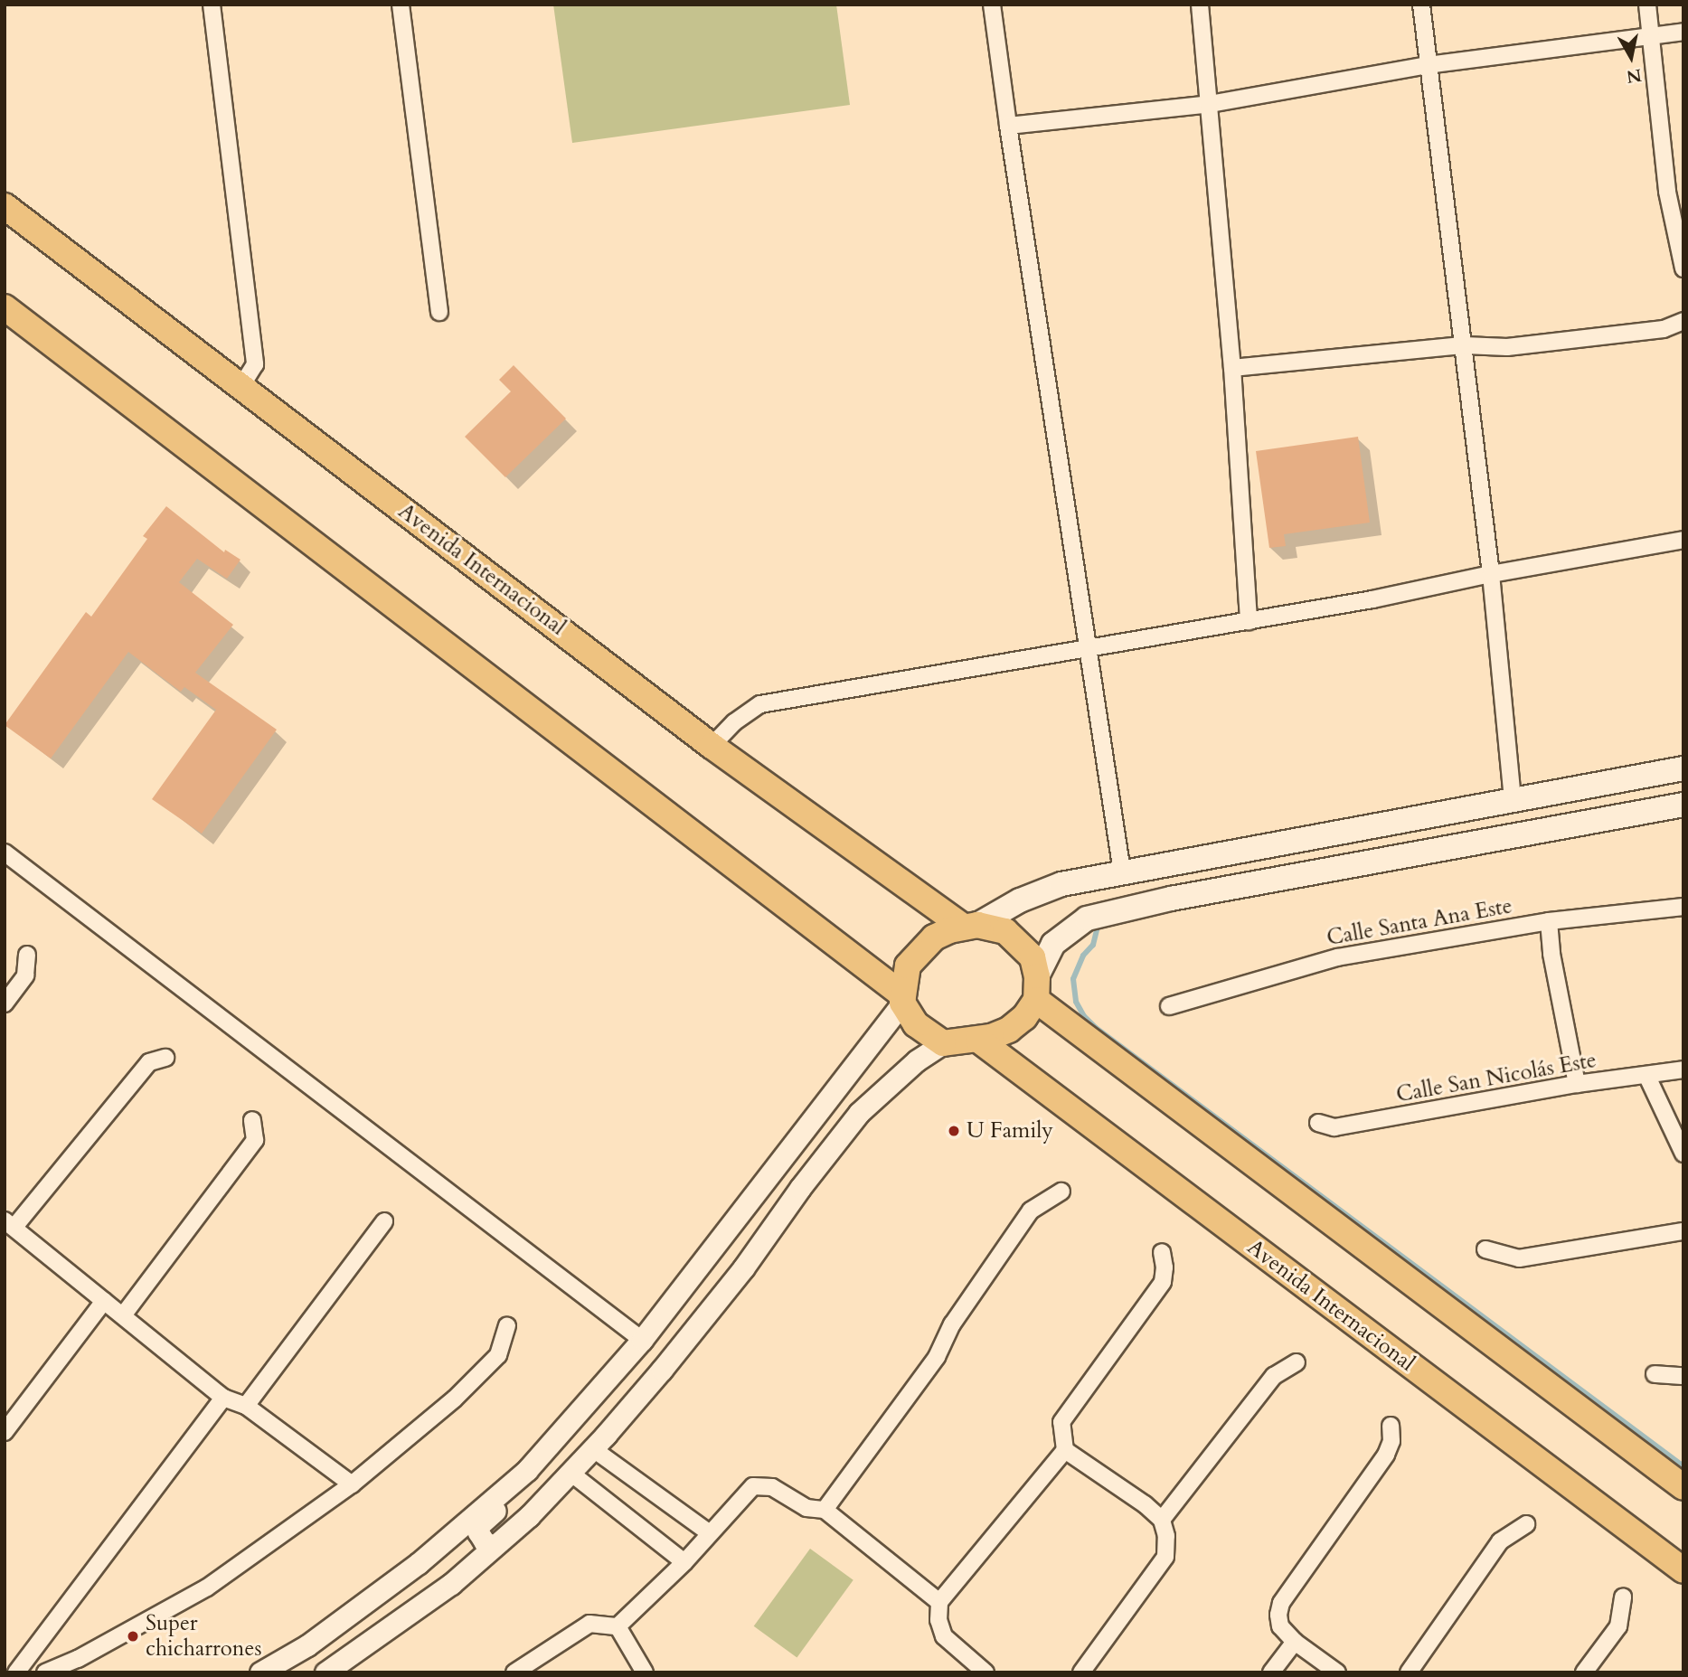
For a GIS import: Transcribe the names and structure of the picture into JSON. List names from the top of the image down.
{
  "streets": {
    "main road": ["Avenida Internacional"],
    "street": ["Calle Santa Ana Este", "Calle San Nicolás Este"]
  },
  "places": ["U Family", "Super chicharrones"],
  "north": "bottom"
}
